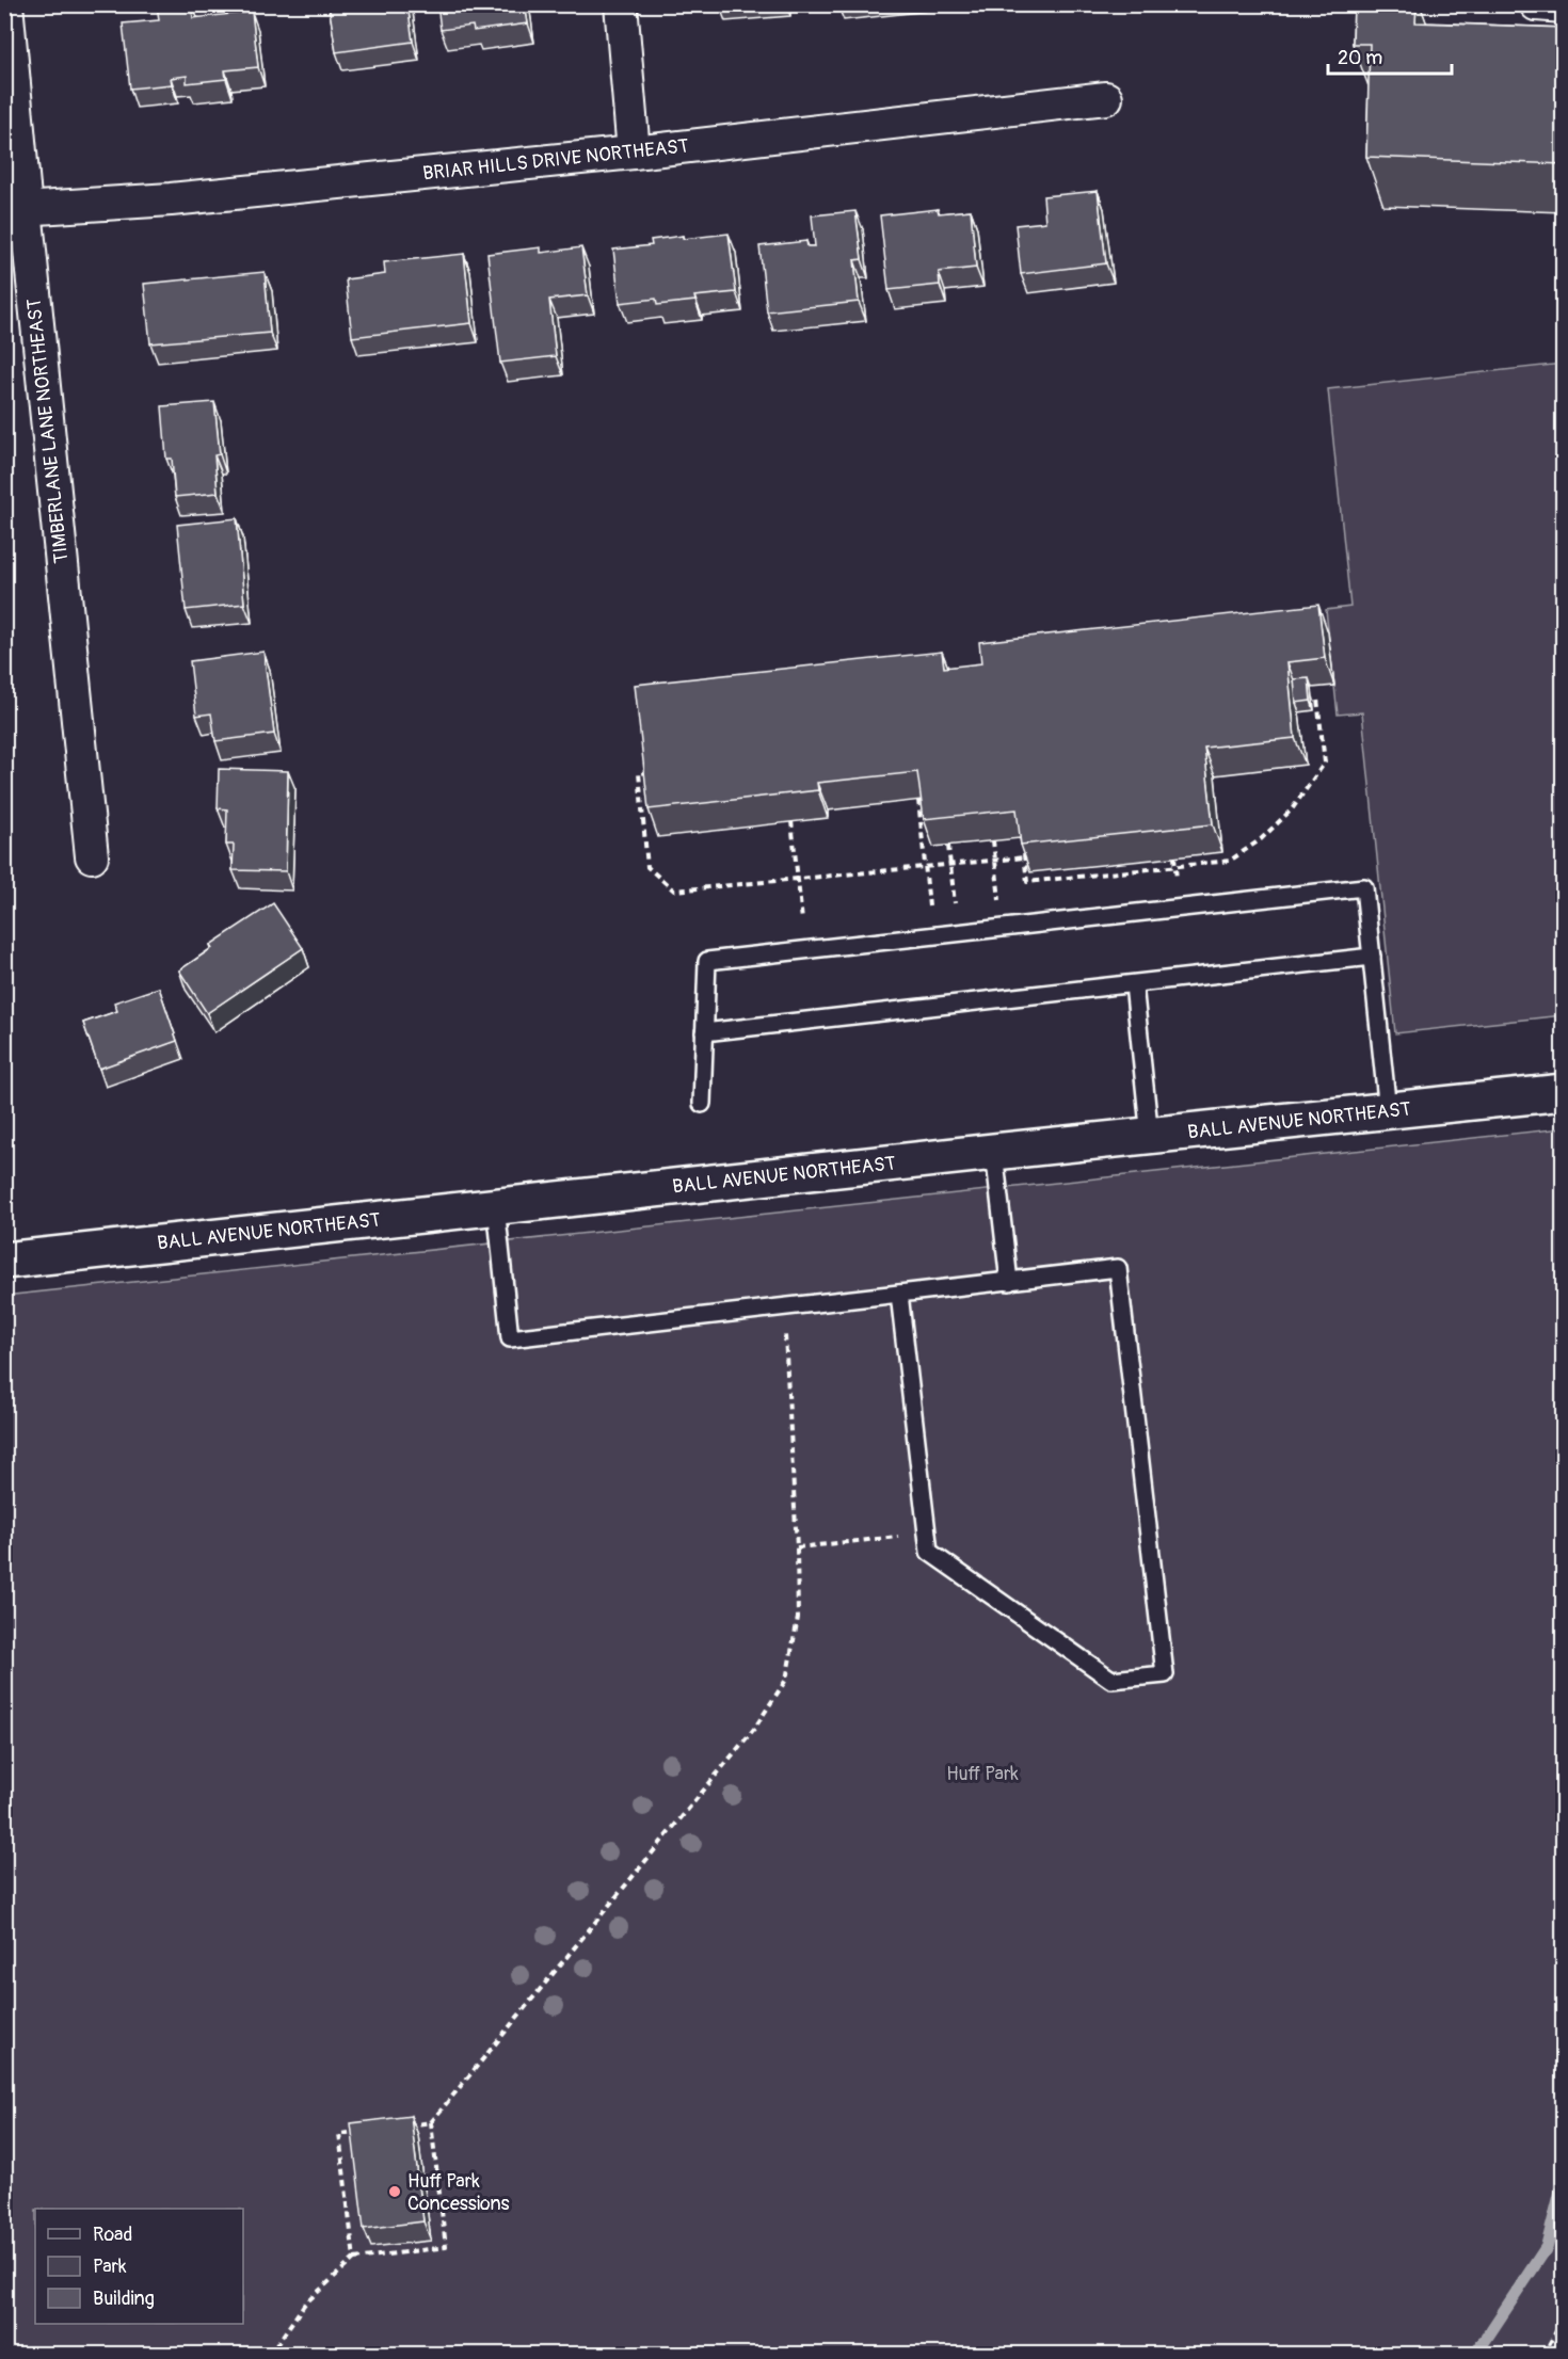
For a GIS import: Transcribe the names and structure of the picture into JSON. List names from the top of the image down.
{
  "streets": {
    "street": ["BRIAR HILLS DRIVE NORTHEAST", "TIMBERLANE LANE NORTHEAST", "BALL AVENUE NORTHEAST"]
  },
  "crossings": [
    ["BRIAR HILLS DRIVE NORTHEAST", "TIMBERLANE LANE NORTHEAST"]
  ],
  "parks": ["Huff Park"],
  "places": ["Huff Park Concessions"],
  "legend": ["Road", "Park", "Building"],
  "scale_bar": "20 m"
}
